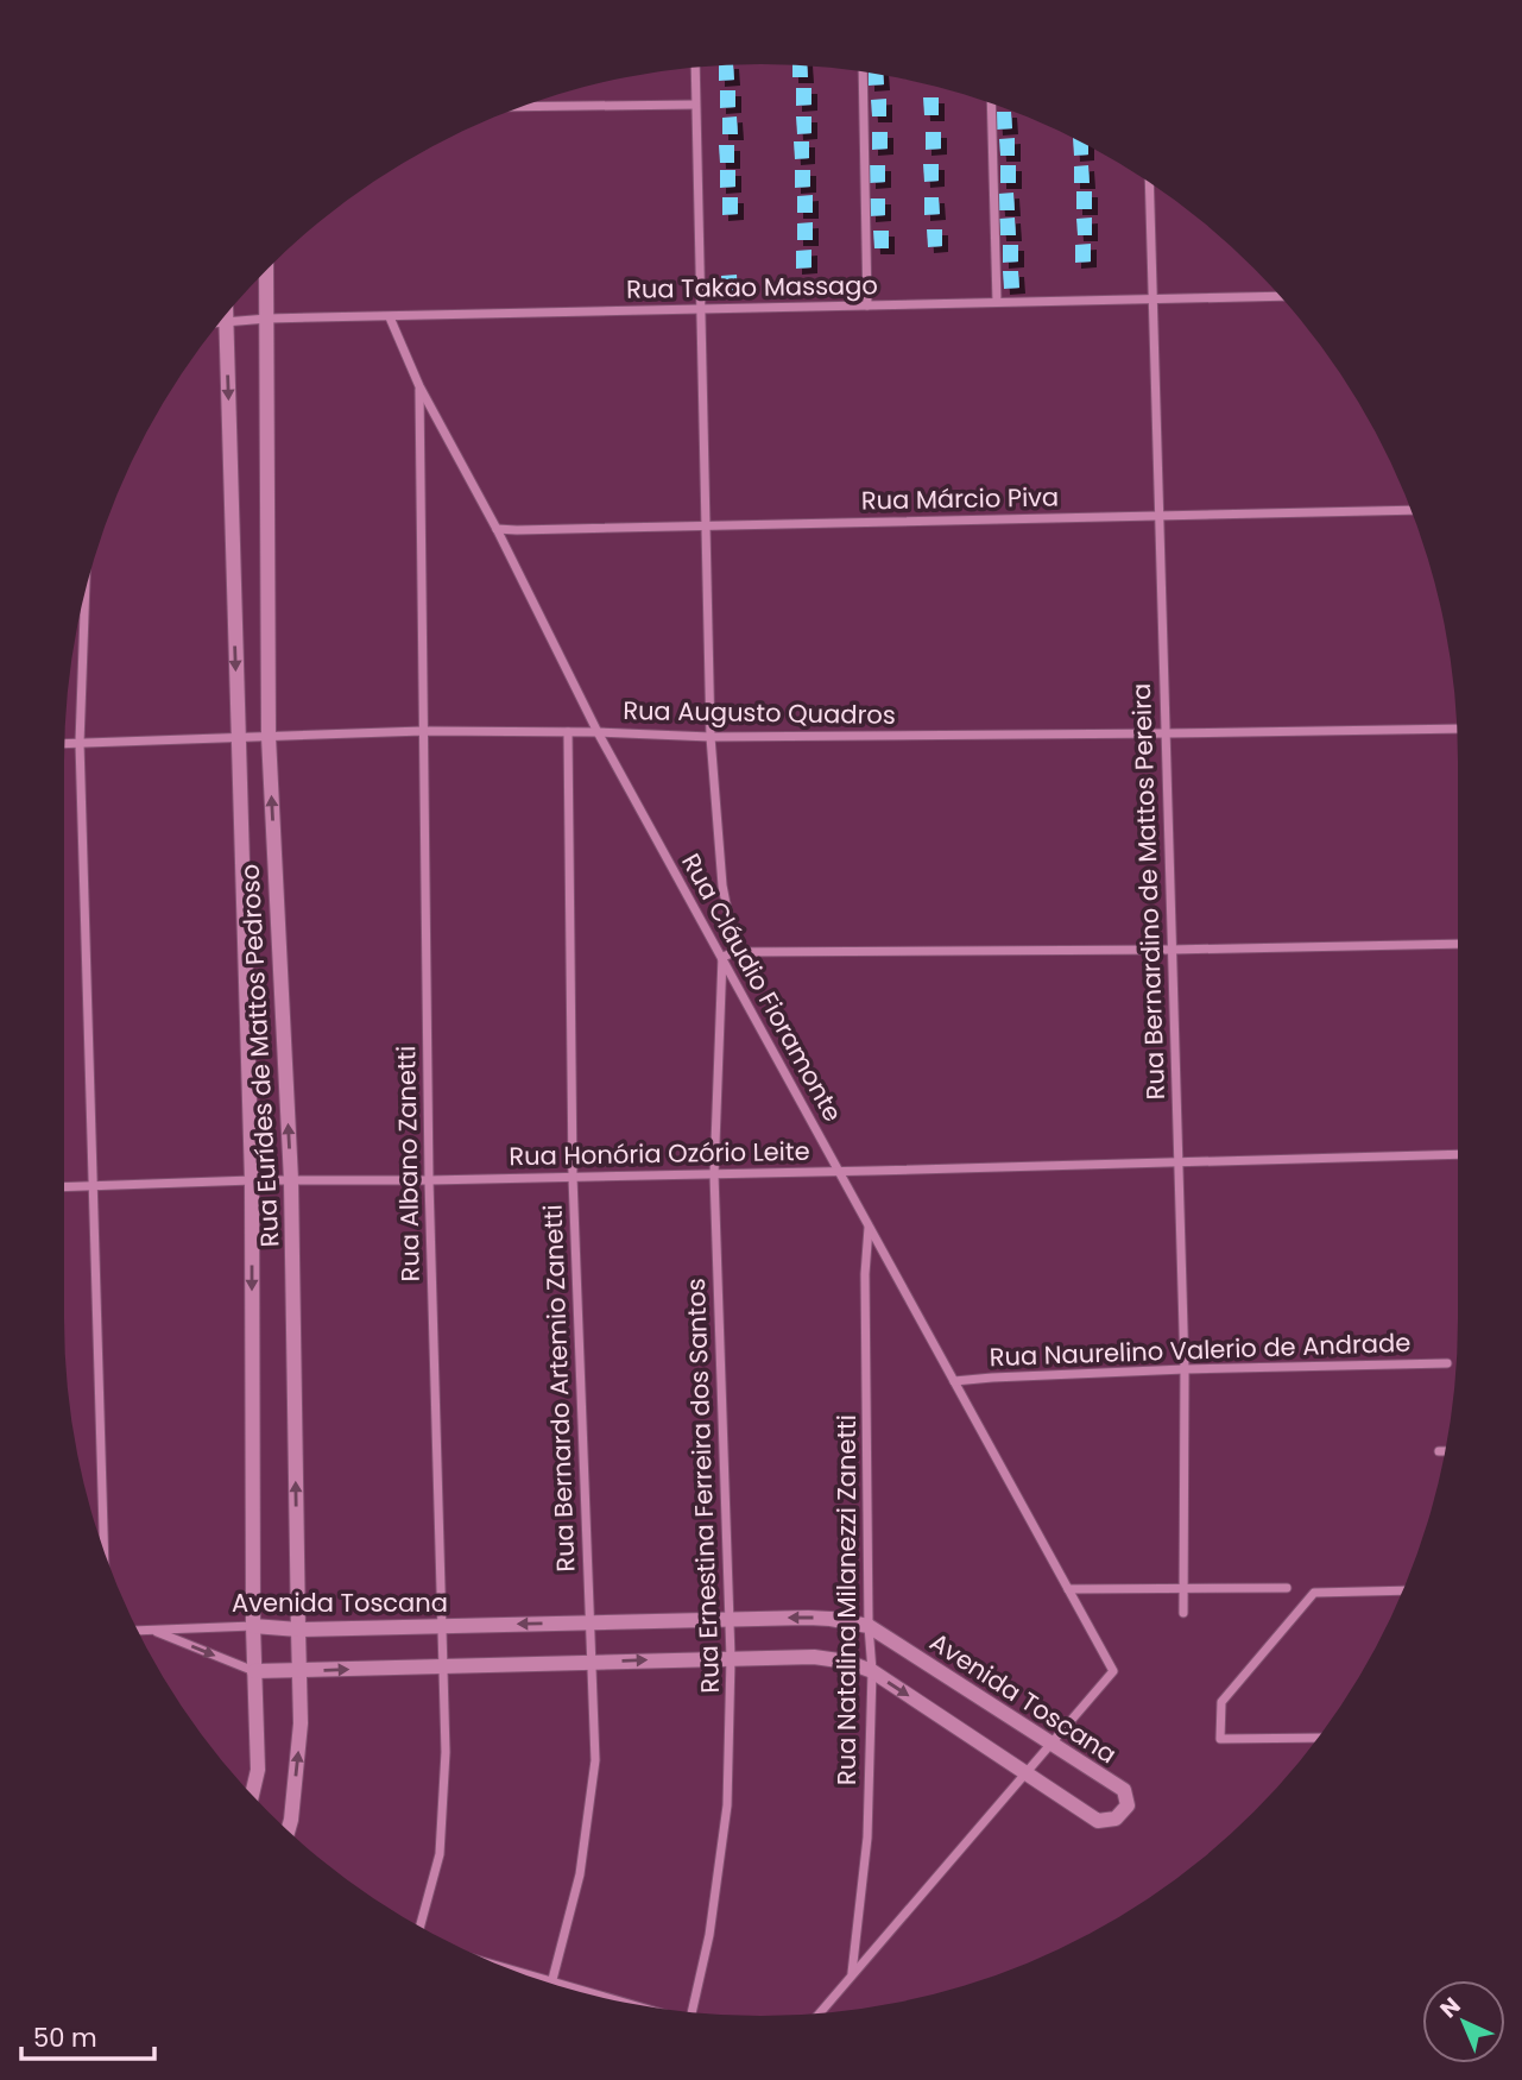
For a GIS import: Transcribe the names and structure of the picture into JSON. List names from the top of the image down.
{
  "streets": {
    "street": [
      "Rua Takao Massago",
      "Rua Márcio Piva",
      "Rua Augusto Quadros",
      "Rua Bernardino de Mattos Pereira",
      "Rua Cláudio Fioramonte",
      "Rua Eurídes de Mattos Pedroso",
      "Rua Honória Ozório Leite",
      "Rua Albano Zanetti",
      "Rua Naurelino Valerio de Andrade",
      "Rua Bernardo Artemio Zanetti",
      "Rua Ernestina Ferreira dos Santos",
      "Rua Natalina Milanezzi Zanetti",
      "Avenida Toscana"
    ]
  },
  "crossings": [
    ["Rua Takao Massago", "Rua Bernardino de Mattos Pereira"],
    ["Rua Takao Massago", "Rua Cláudio Fioramonte"],
    ["Rua Takao Massago", "Rua Eurídes de Mattos Pedroso"],
    ["Rua Márcio Piva", "Rua Bernardino de Mattos Pereira"],
    ["Rua Márcio Piva", "Rua Cláudio Fioramonte"],
    ["Rua Augusto Quadros", "Rua Bernardino de Mattos Pereira"],
    ["Rua Augusto Quadros", "Rua Cláudio Fioramonte"],
    ["Rua Augusto Quadros", "Rua Eurídes de Mattos Pedroso"],
    ["Rua Augusto Quadros", "Rua Albano Zanetti"],
    ["Rua Augusto Quadros", "Rua Bernardo Artemio Zanetti"],
    ["Rua Bernardino de Mattos Pereira", "Rua Honória Ozório Leite"],
    ["Rua Bernardino de Mattos Pereira", "Rua Naurelino Valerio de Andrade"],
    ["Rua Cláudio Fioramonte", "Rua Honória Ozório Leite"],
    ["Rua Cláudio Fioramonte", "Rua Albano Zanetti"],
    ["Rua Cláudio Fioramonte", "Rua Naurelino Valerio de Andrade"],
    ["Rua Cláudio Fioramonte", "Rua Ernestina Ferreira dos Santos"],
    ["Rua Cláudio Fioramonte", "Rua Natalina Milanezzi Zanetti"],
    ["Rua Cláudio Fioramonte", "Avenida Toscana"],
    ["Rua Eurídes de Mattos Pedroso", "Rua Honória Ozório Leite"],
    ["Rua Eurídes de Mattos Pedroso", "Avenida Toscana"],
    ["Rua Honória Ozório Leite", "Rua Albano Zanetti"],
    ["Rua Honória Ozório Leite", "Rua Bernardo Artemio Zanetti"],
    ["Rua Honória Ozório Leite", "Rua Ernestina Ferreira dos Santos"],
    ["Rua Albano Zanetti", "Avenida Toscana"],
    ["Rua Bernardo Artemio Zanetti", "Avenida Toscana"],
    ["Rua Ernestina Ferreira dos Santos", "Avenida Toscana"],
    ["Rua Natalina Milanezzi Zanetti", "Avenida Toscana"]
  ],
  "scale_bar": "50 m",
  "north": "top left"
}
